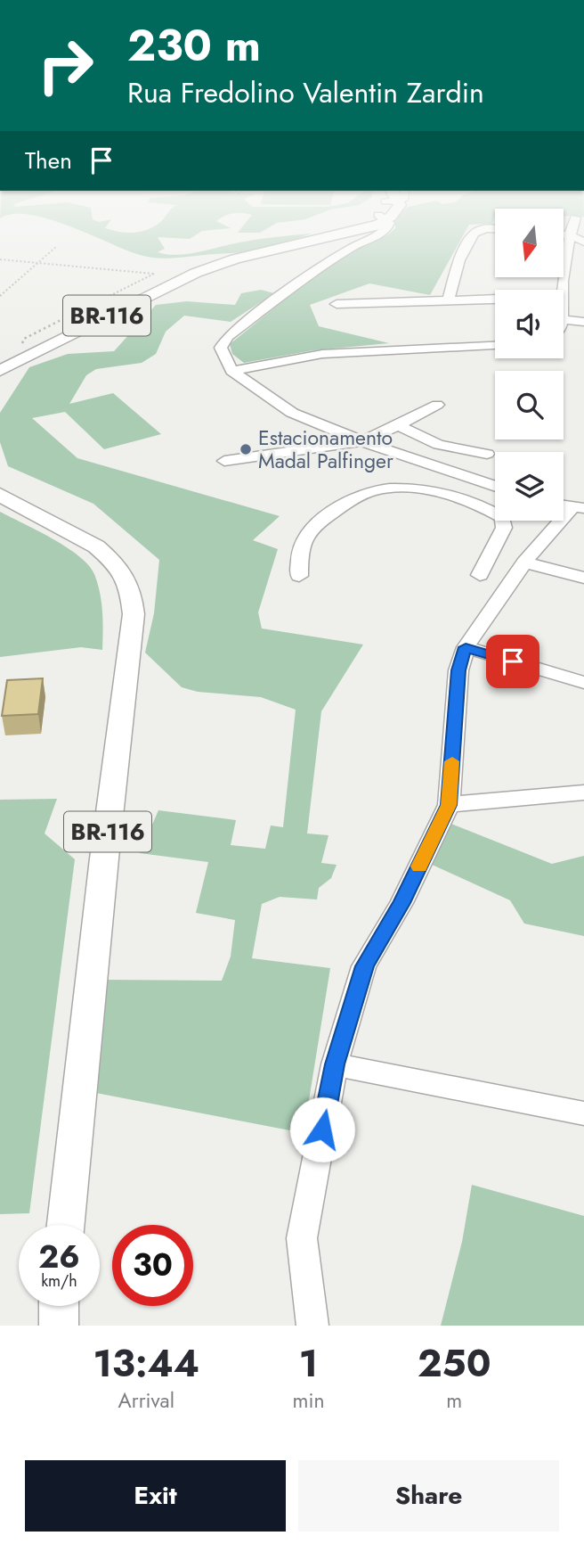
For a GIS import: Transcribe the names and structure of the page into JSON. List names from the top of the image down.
{
  "streets": {
    "main road": ["BR-116"]
  },
  "places": ["Estacionamento Madal Palfinger"],
  "north": "bottom",
  "page": {
    "turn": ["230 m", "Rua Fredolino Valentin Zardin"],
    "then": "Then",
    "speed": "26 km/h",
    "limit": "30",
    "eta": [
      "13:44",
      "Arrival",
      "1",
      "min",
      "250",
      "m"
    ],
    "buttons": ["Exit", "Share"]
  }
}
